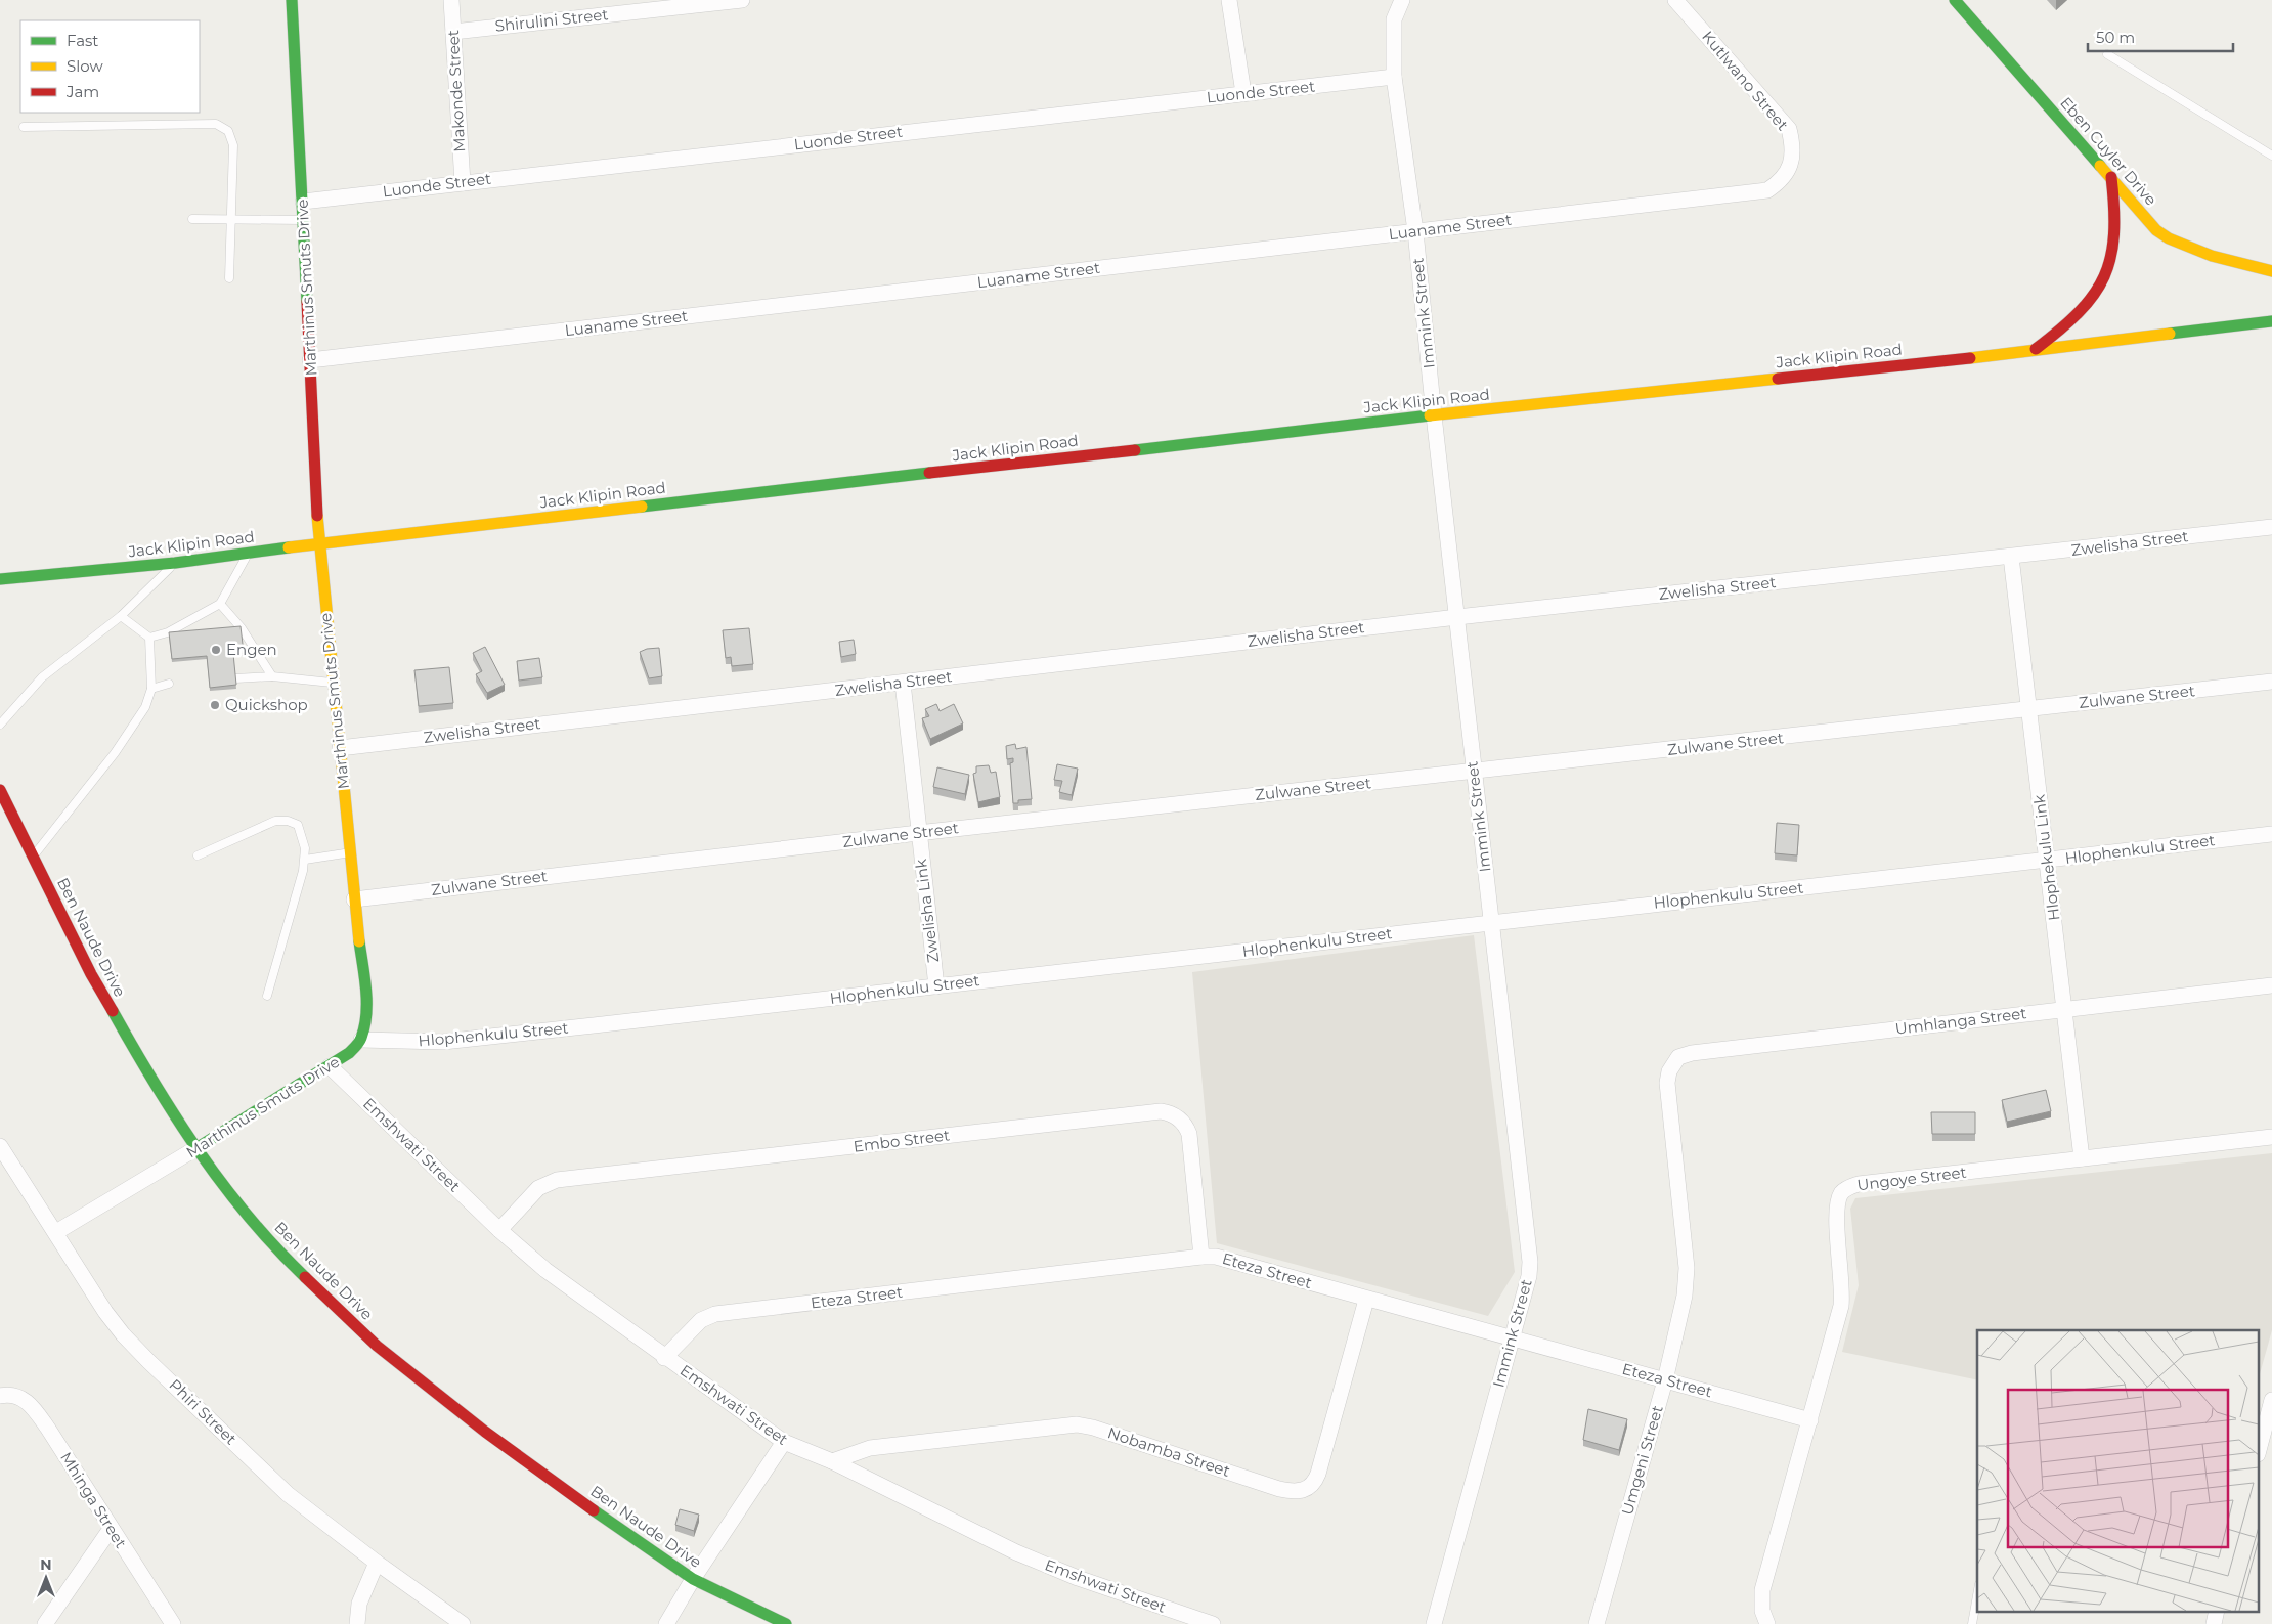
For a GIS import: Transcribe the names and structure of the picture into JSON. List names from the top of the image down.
{
  "streets": {
    "street": [
      "Shirulini Street",
      "Kutlwano Street",
      "Makonde Street",
      "Luonde Street",
      "Eben Cuyler Drive",
      "Luaname Street",
      "Marthinus Smuts Drive",
      "Immink Street",
      "Jack Klipin Road",
      "Zwelisha Street",
      "Zulwane Street",
      "Hlophenkulu Street",
      "Hlophekulu Link",
      "Zwelisha Link",
      "Ben Naude Drive",
      "Umhlanga Street",
      "Embo Street",
      "Emshwati Street",
      "Ungoye Street",
      "Eteza Street",
      "Phiri Street",
      "Nobamba Street",
      "Umgeni Street",
      "Mhinga Street"
    ]
  },
  "crossings": [
    ["Shirulini Street", "Makonde Street"],
    ["Kutlwano Street", "Luaname Street"],
    ["Makonde Street", "Luonde Street"],
    ["Luonde Street", "Marthinus Smuts Drive"],
    ["Luonde Street", "Immink Street"],
    ["Luaname Street", "Marthinus Smuts Drive"],
    ["Luaname Street", "Immink Street"],
    ["Marthinus Smuts Drive", "Jack Klipin Road"],
    ["Marthinus Smuts Drive", "Zwelisha Street"],
    ["Marthinus Smuts Drive", "Zulwane Street"],
    ["Marthinus Smuts Drive", "Hlophenkulu Street"],
    ["Marthinus Smuts Drive", "Ben Naude Drive"],
    ["Marthinus Smuts Drive", "Emshwati Street"],
    ["Marthinus Smuts Drive", "Phiri Street"],
    ["Immink Street", "Jack Klipin Road"],
    ["Immink Street", "Zwelisha Street"],
    ["Immink Street", "Zulwane Street"],
    ["Immink Street", "Hlophenkulu Street"],
    ["Immink Street", "Eteza Street"],
    ["Zwelisha Street", "Hlophekulu Link"],
    ["Zwelisha Street", "Zwelisha Link"],
    ["Zulwane Street", "Hlophekulu Link"],
    ["Zulwane Street", "Zwelisha Link"],
    ["Hlophenkulu Street", "Hlophekulu Link"],
    ["Hlophenkulu Street", "Zwelisha Link"],
    ["Hlophekulu Link", "Umhlanga Street"],
    ["Hlophekulu Link", "Ungoye Street"],
    ["Umhlanga Street", "Umgeni Street"],
    ["Embo Street", "Emshwati Street"],
    ["Embo Street", "Eteza Street"],
    ["Emshwati Street", "Eteza Street"],
    ["Emshwati Street", "Nobamba Street"],
    ["Ungoye Street", "Eteza Street"],
    ["Eteza Street", "Nobamba Street"],
    ["Eteza Street", "Umgeni Street"]
  ],
  "places": ["Engen", "Quickshop"],
  "legend": ["Fast", "Slow", "Jam"],
  "scale_bar": "50 m",
  "north": "top"
}
